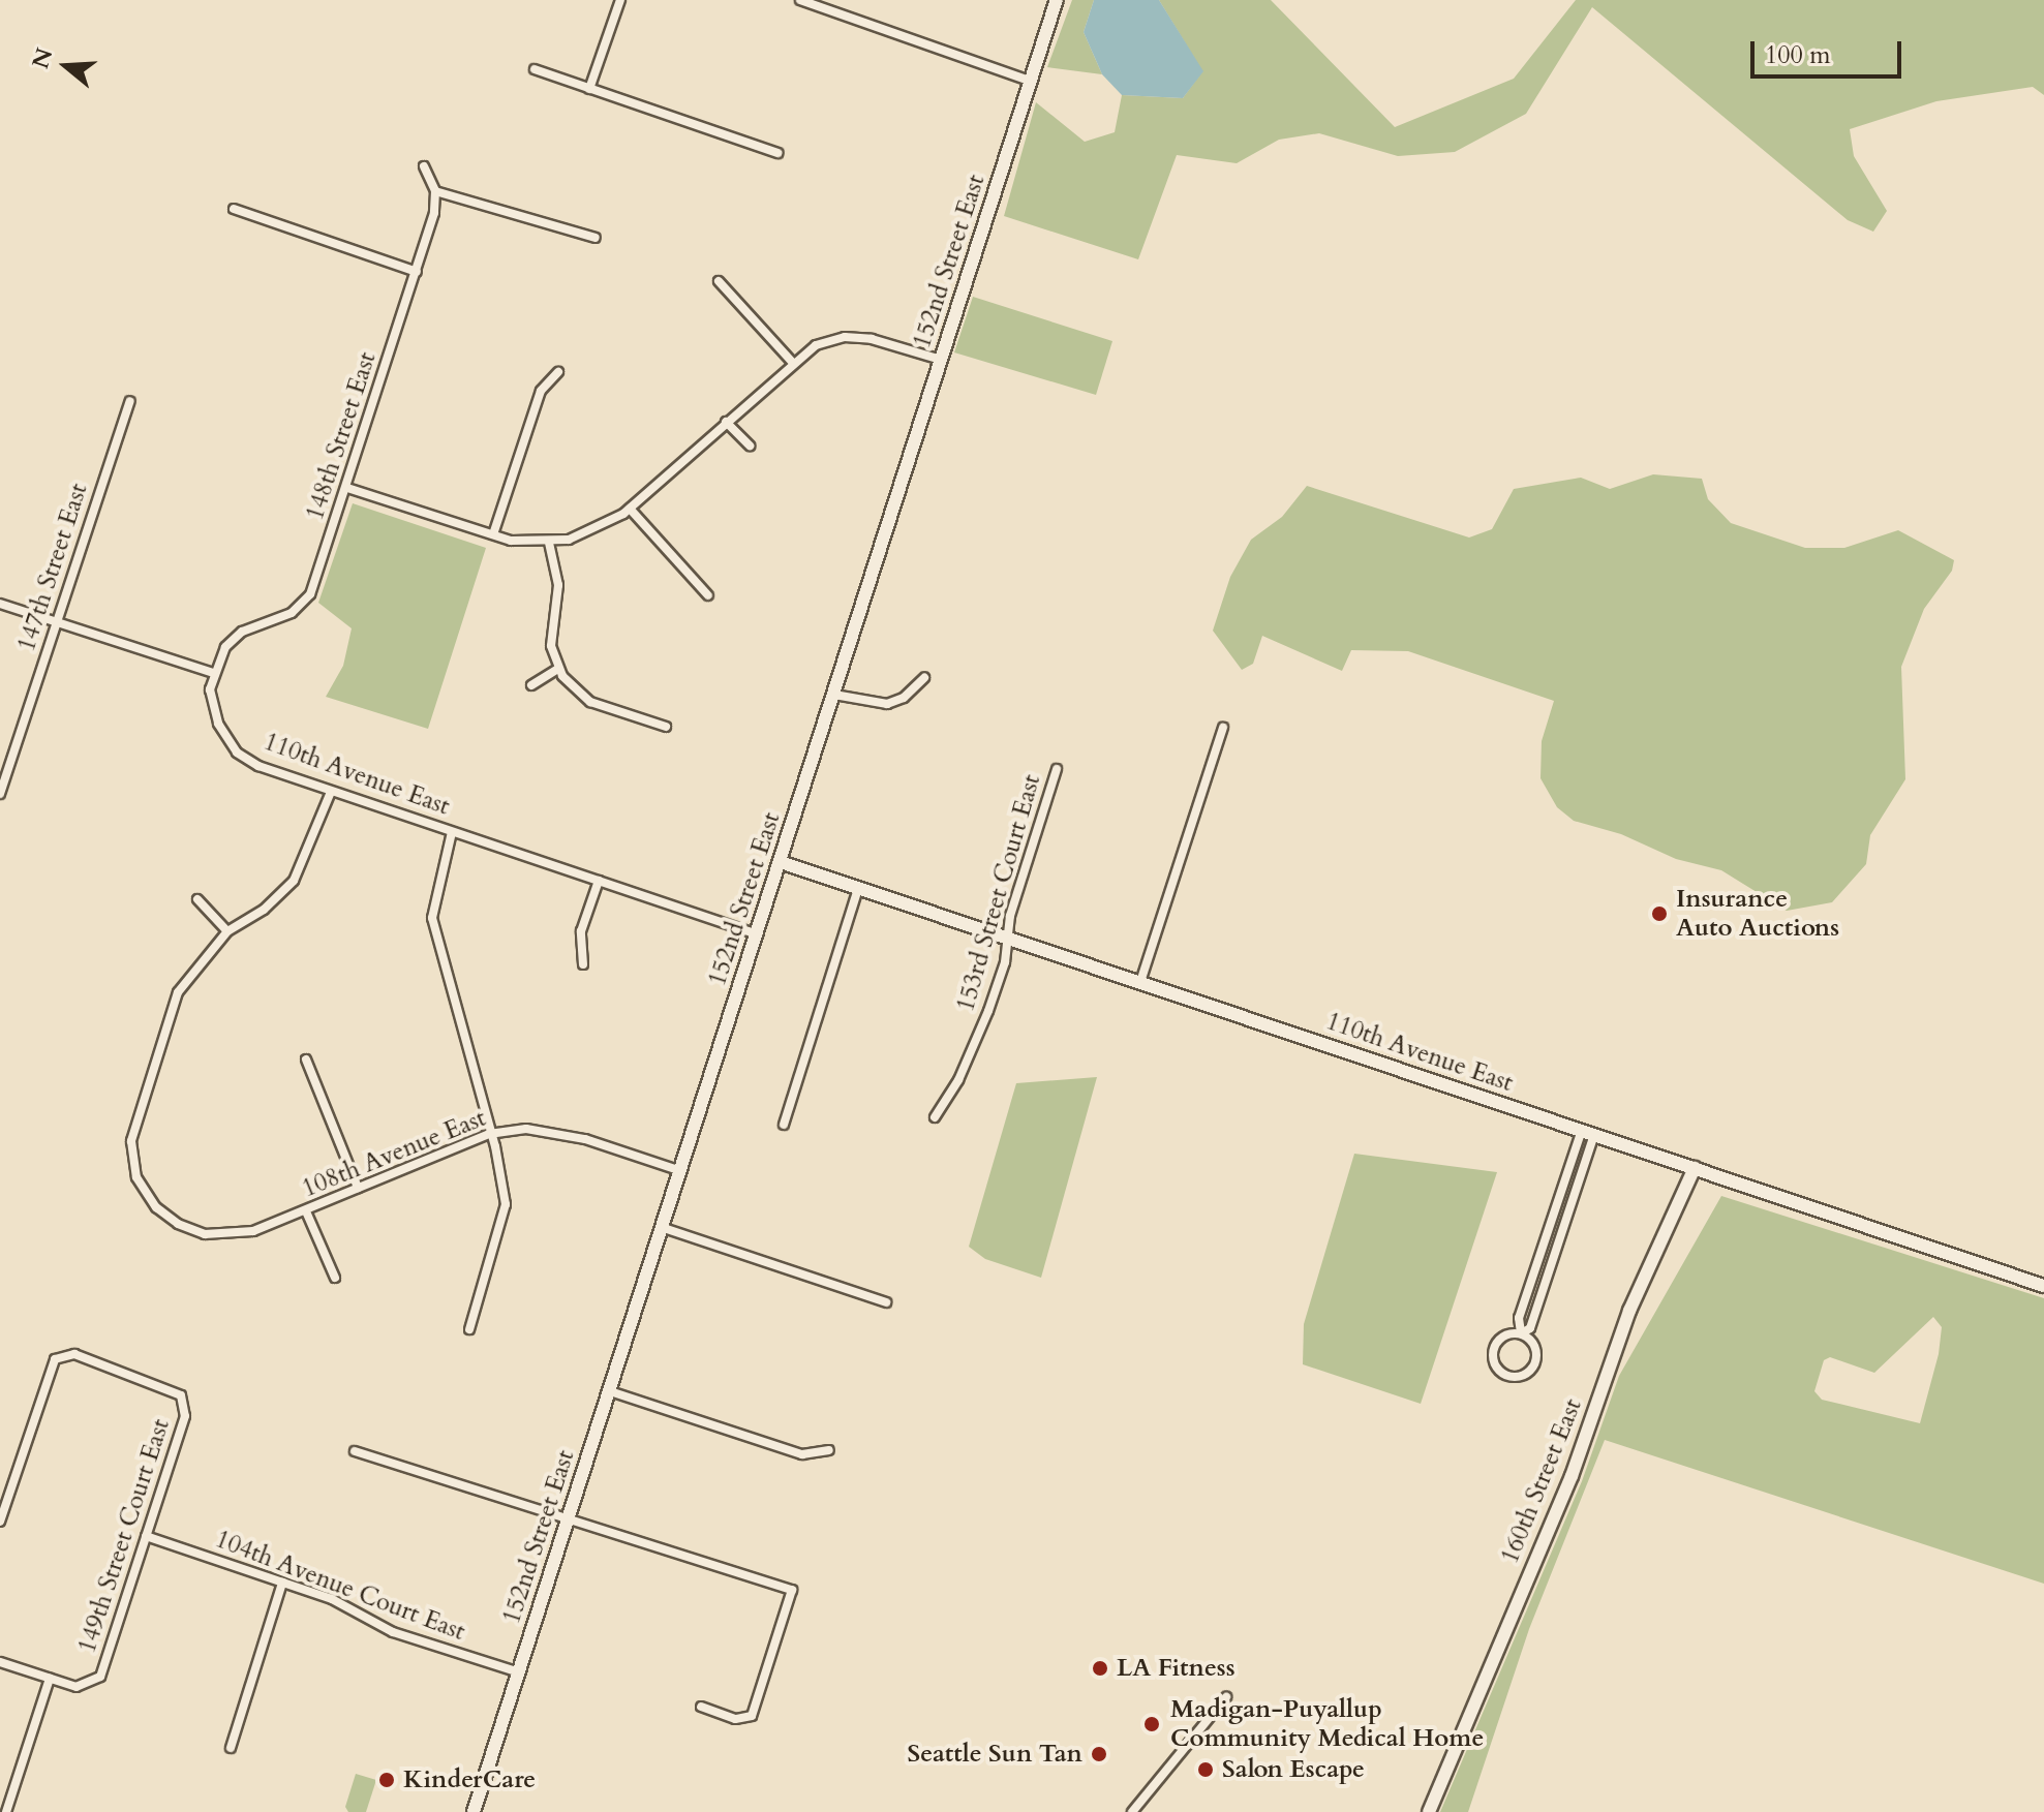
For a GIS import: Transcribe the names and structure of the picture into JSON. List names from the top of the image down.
{
  "streets": {
    "street": [
      "152nd Street East",
      "148th Street East",
      "147th Street East",
      "110th Avenue East",
      "153rd Street Court East",
      "108th Avenue East",
      "160th Street East",
      "149th Street Court East",
      "104th Avenue Court East"
    ]
  },
  "crossings": [
    ["152nd Street East", "110th Avenue East"],
    ["152nd Street East", "108th Avenue East"],
    ["152nd Street East", "104th Avenue Court East"],
    ["148th Street East", "110th Avenue East"],
    ["110th Avenue East", "153rd Street Court East"],
    ["110th Avenue East", "160th Street East"],
    ["149th Street Court East", "104th Avenue Court East"]
  ],
  "places": [
    "Insurance Auto Auctions",
    "LA Fitness",
    "Madigan-Puyallup Community Medical Home",
    "Seattle Sun Tan",
    "Salon Escape",
    "KinderCare"
  ],
  "scale_bar": "100 m",
  "north": "left"
}
